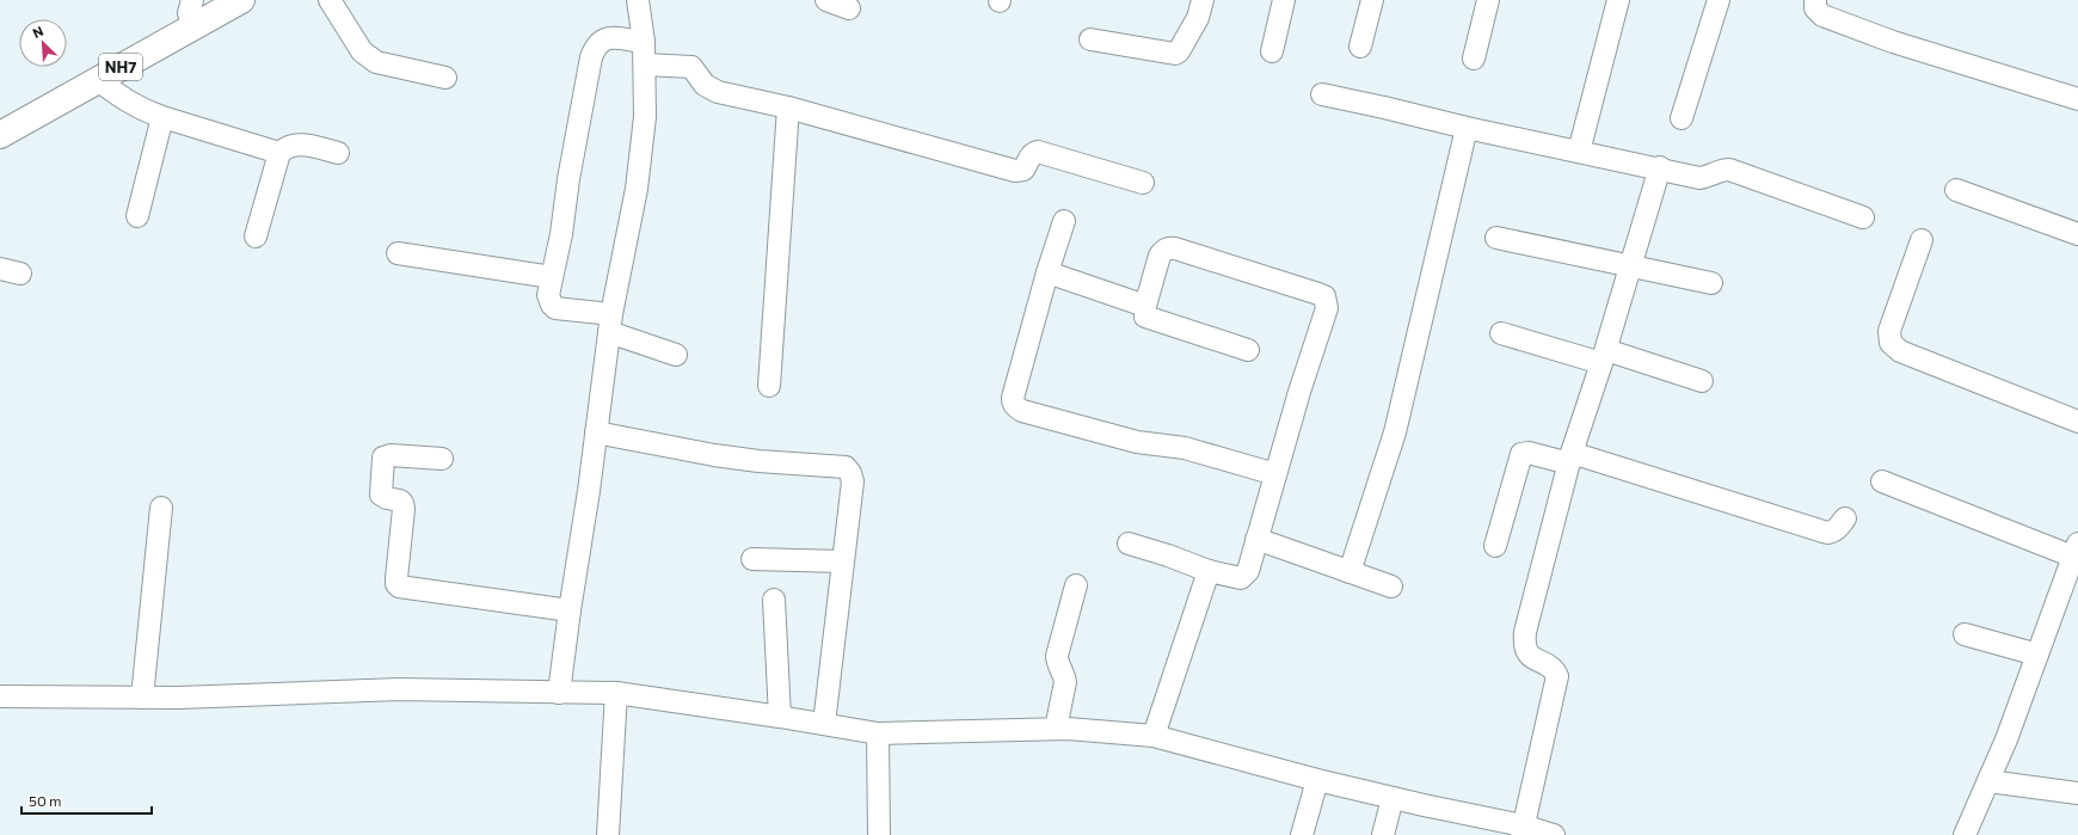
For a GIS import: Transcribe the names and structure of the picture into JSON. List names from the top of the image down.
{
  "streets": {
    "highway": ["NH7"]
  },
  "scale_bar": "50 m",
  "north": "top left"
}
